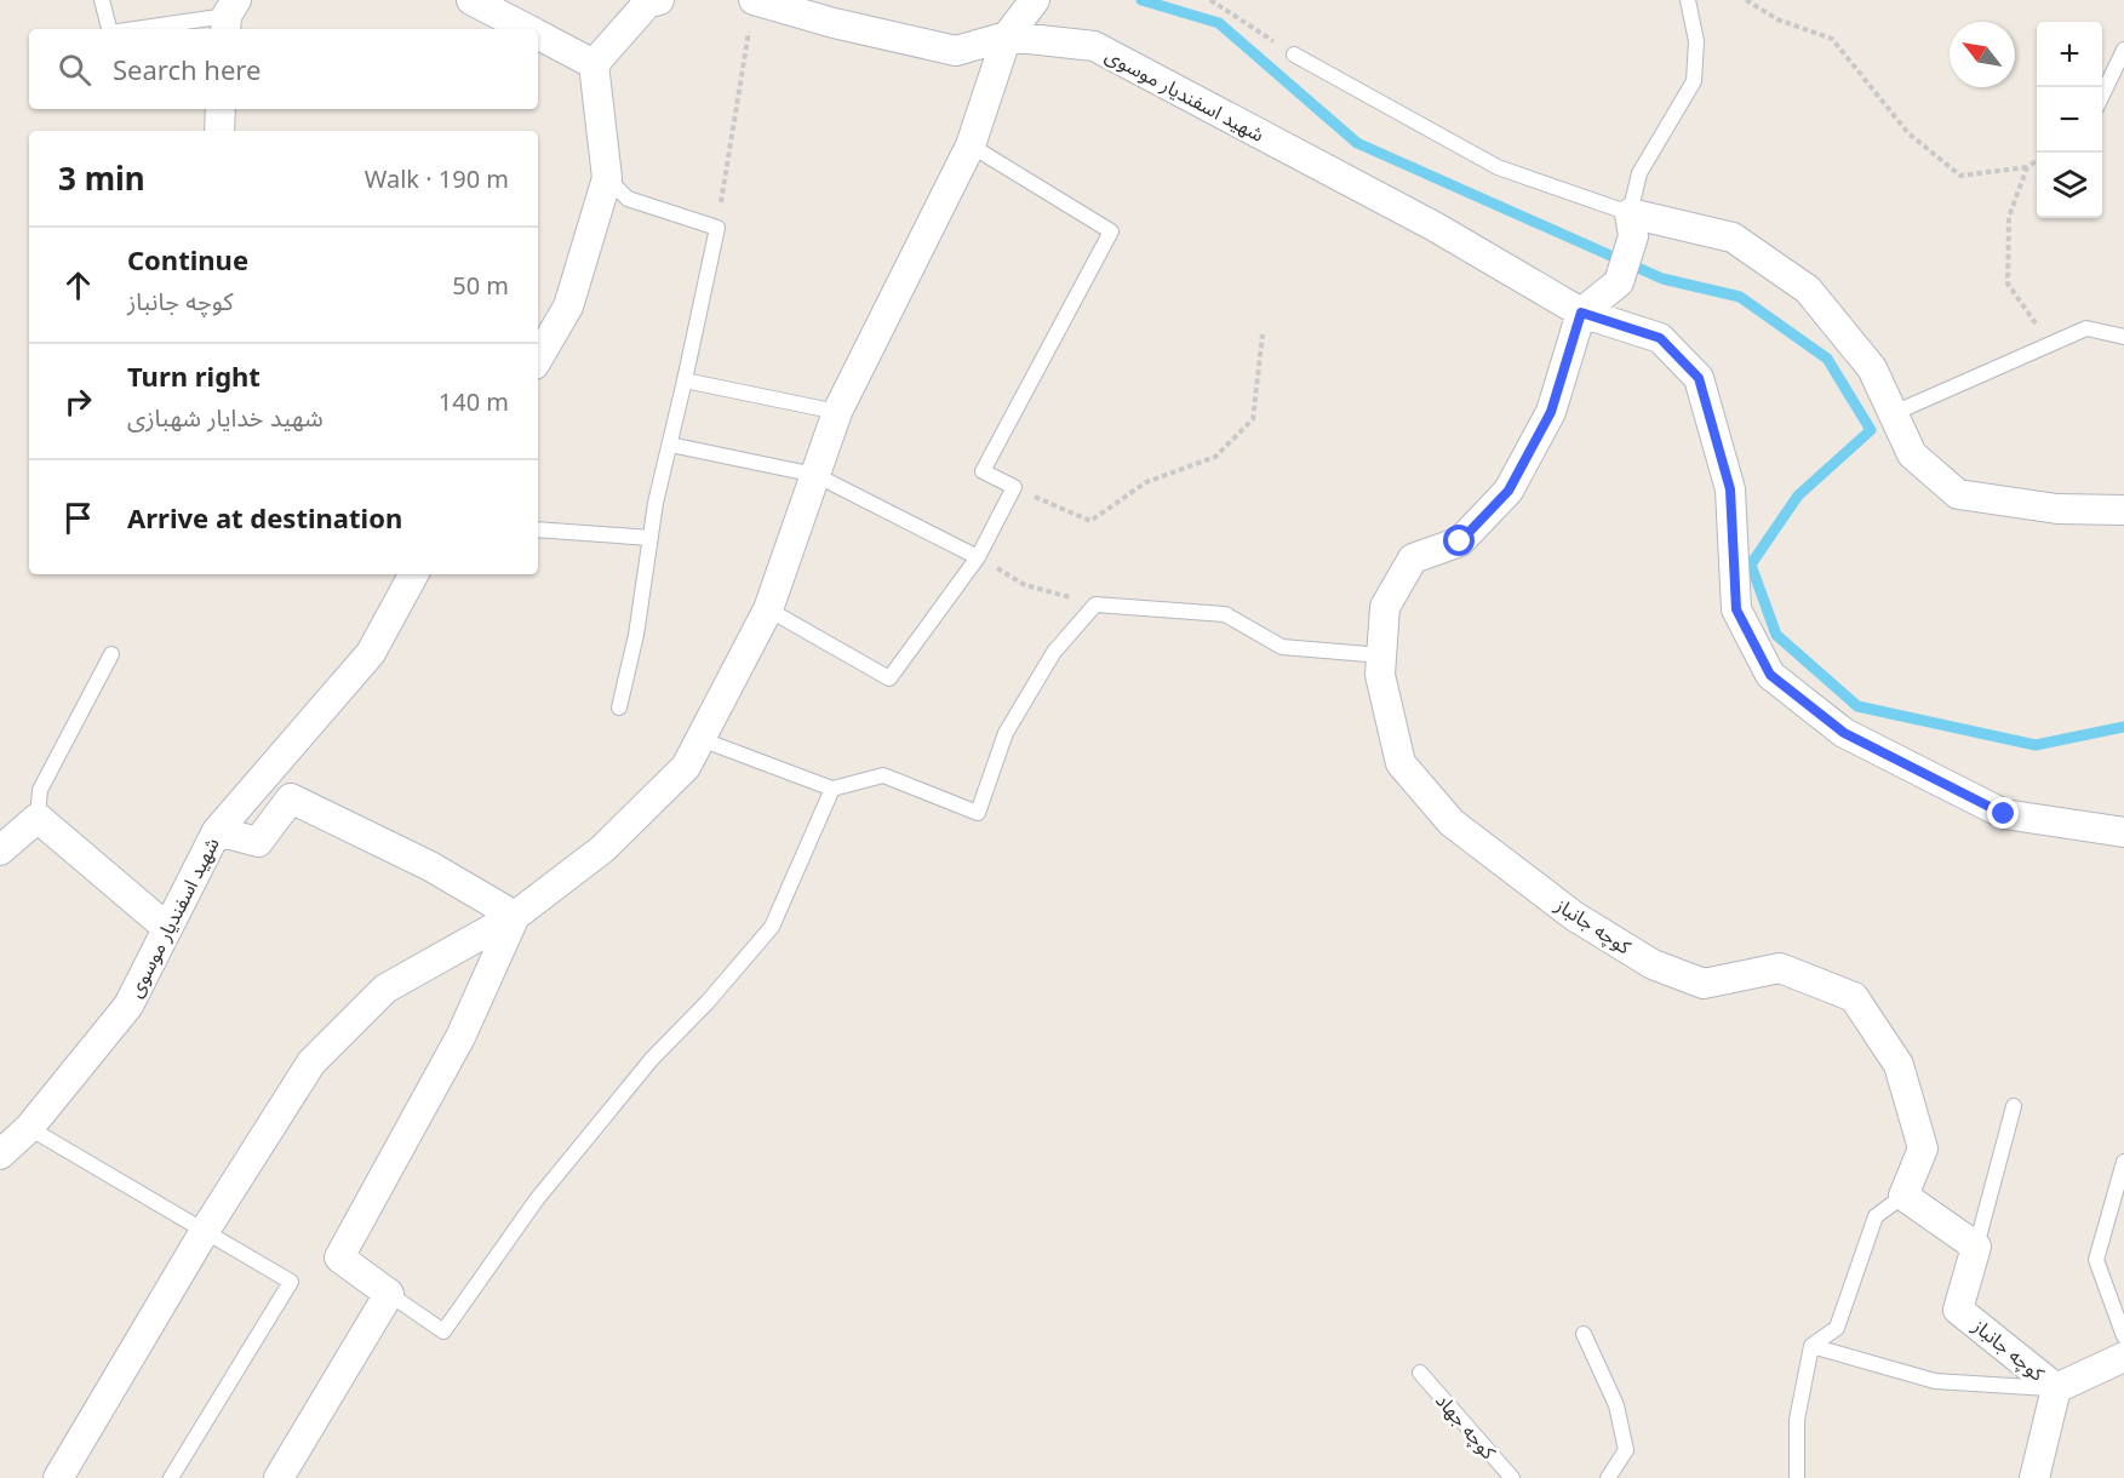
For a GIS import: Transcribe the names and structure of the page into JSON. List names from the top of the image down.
{
  "streets": {
    "street": ["شهید اسفندیار موسوی", "کوچه جانباز"],
    "lane": ["کوچه جهاد"]
  },
  "crossings": [
    ["شهید اسفندیار موسوی", "کوچه جانباز"]
  ],
  "north": "top left",
  "page": {
    "map_buttons": ["+", "−"],
    "search": "Search here",
    "heading": ["3 min", "Walk · 190 m"],
    "list": [
      ["Continue", "کوچه جانباز", "50 m"],
      ["Turn right", "شهید خدایار شهبازی", "140 m"],
      "Arrive at destination"
    ]
  }
}
